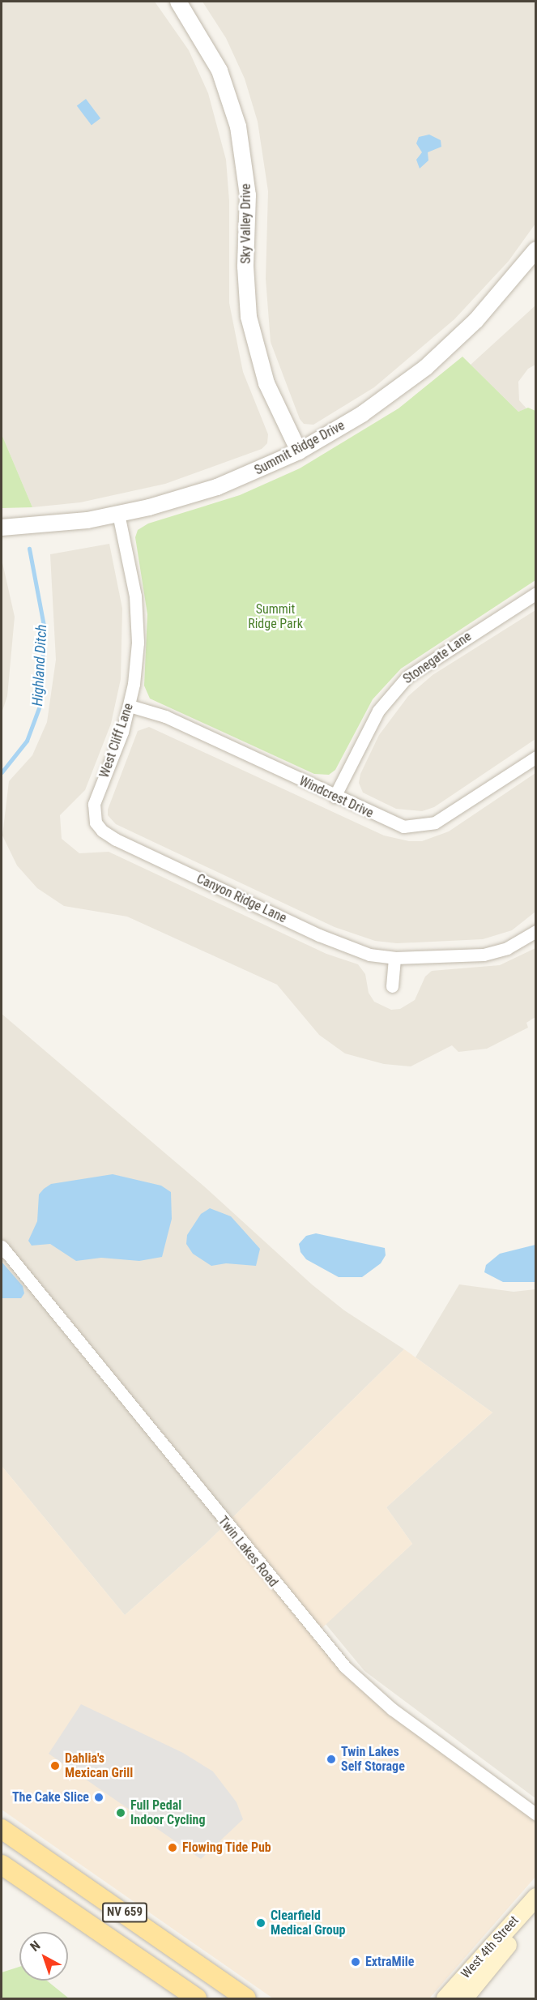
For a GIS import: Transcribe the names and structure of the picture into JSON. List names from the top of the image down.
{
  "streets": {
    "main road": ["NV 659", "West 4th Street"],
    "street": [
      "Sky Valley Drive",
      "Summit Ridge Drive",
      "Stonegate Lane",
      "West Cliff Lane",
      "Windcrest Drive",
      "Canyon Ridge Lane",
      "Twin Lakes Road"
    ]
  },
  "crossings": [
    ["Sky Valley Drive", "Summit Ridge Drive"],
    ["Summit Ridge Drive", "West Cliff Lane"],
    ["Stonegate Lane", "Windcrest Drive"],
    ["West Cliff Lane", "Windcrest Drive"],
    ["West Cliff Lane", "Canyon Ridge Lane"]
  ],
  "water": ["Highland Ditch"],
  "parks": ["Summit Ridge Park"],
  "places": [
    "Twin Lakes Self Storage",
    "Dahlia's Mexican Grill",
    "The Cake Slice",
    "Full Pedal Indoor Cycling",
    "Flowing Tide Pub",
    "Clearfield Medical Group",
    "ExtraMile"
  ],
  "north": "top left"
}
